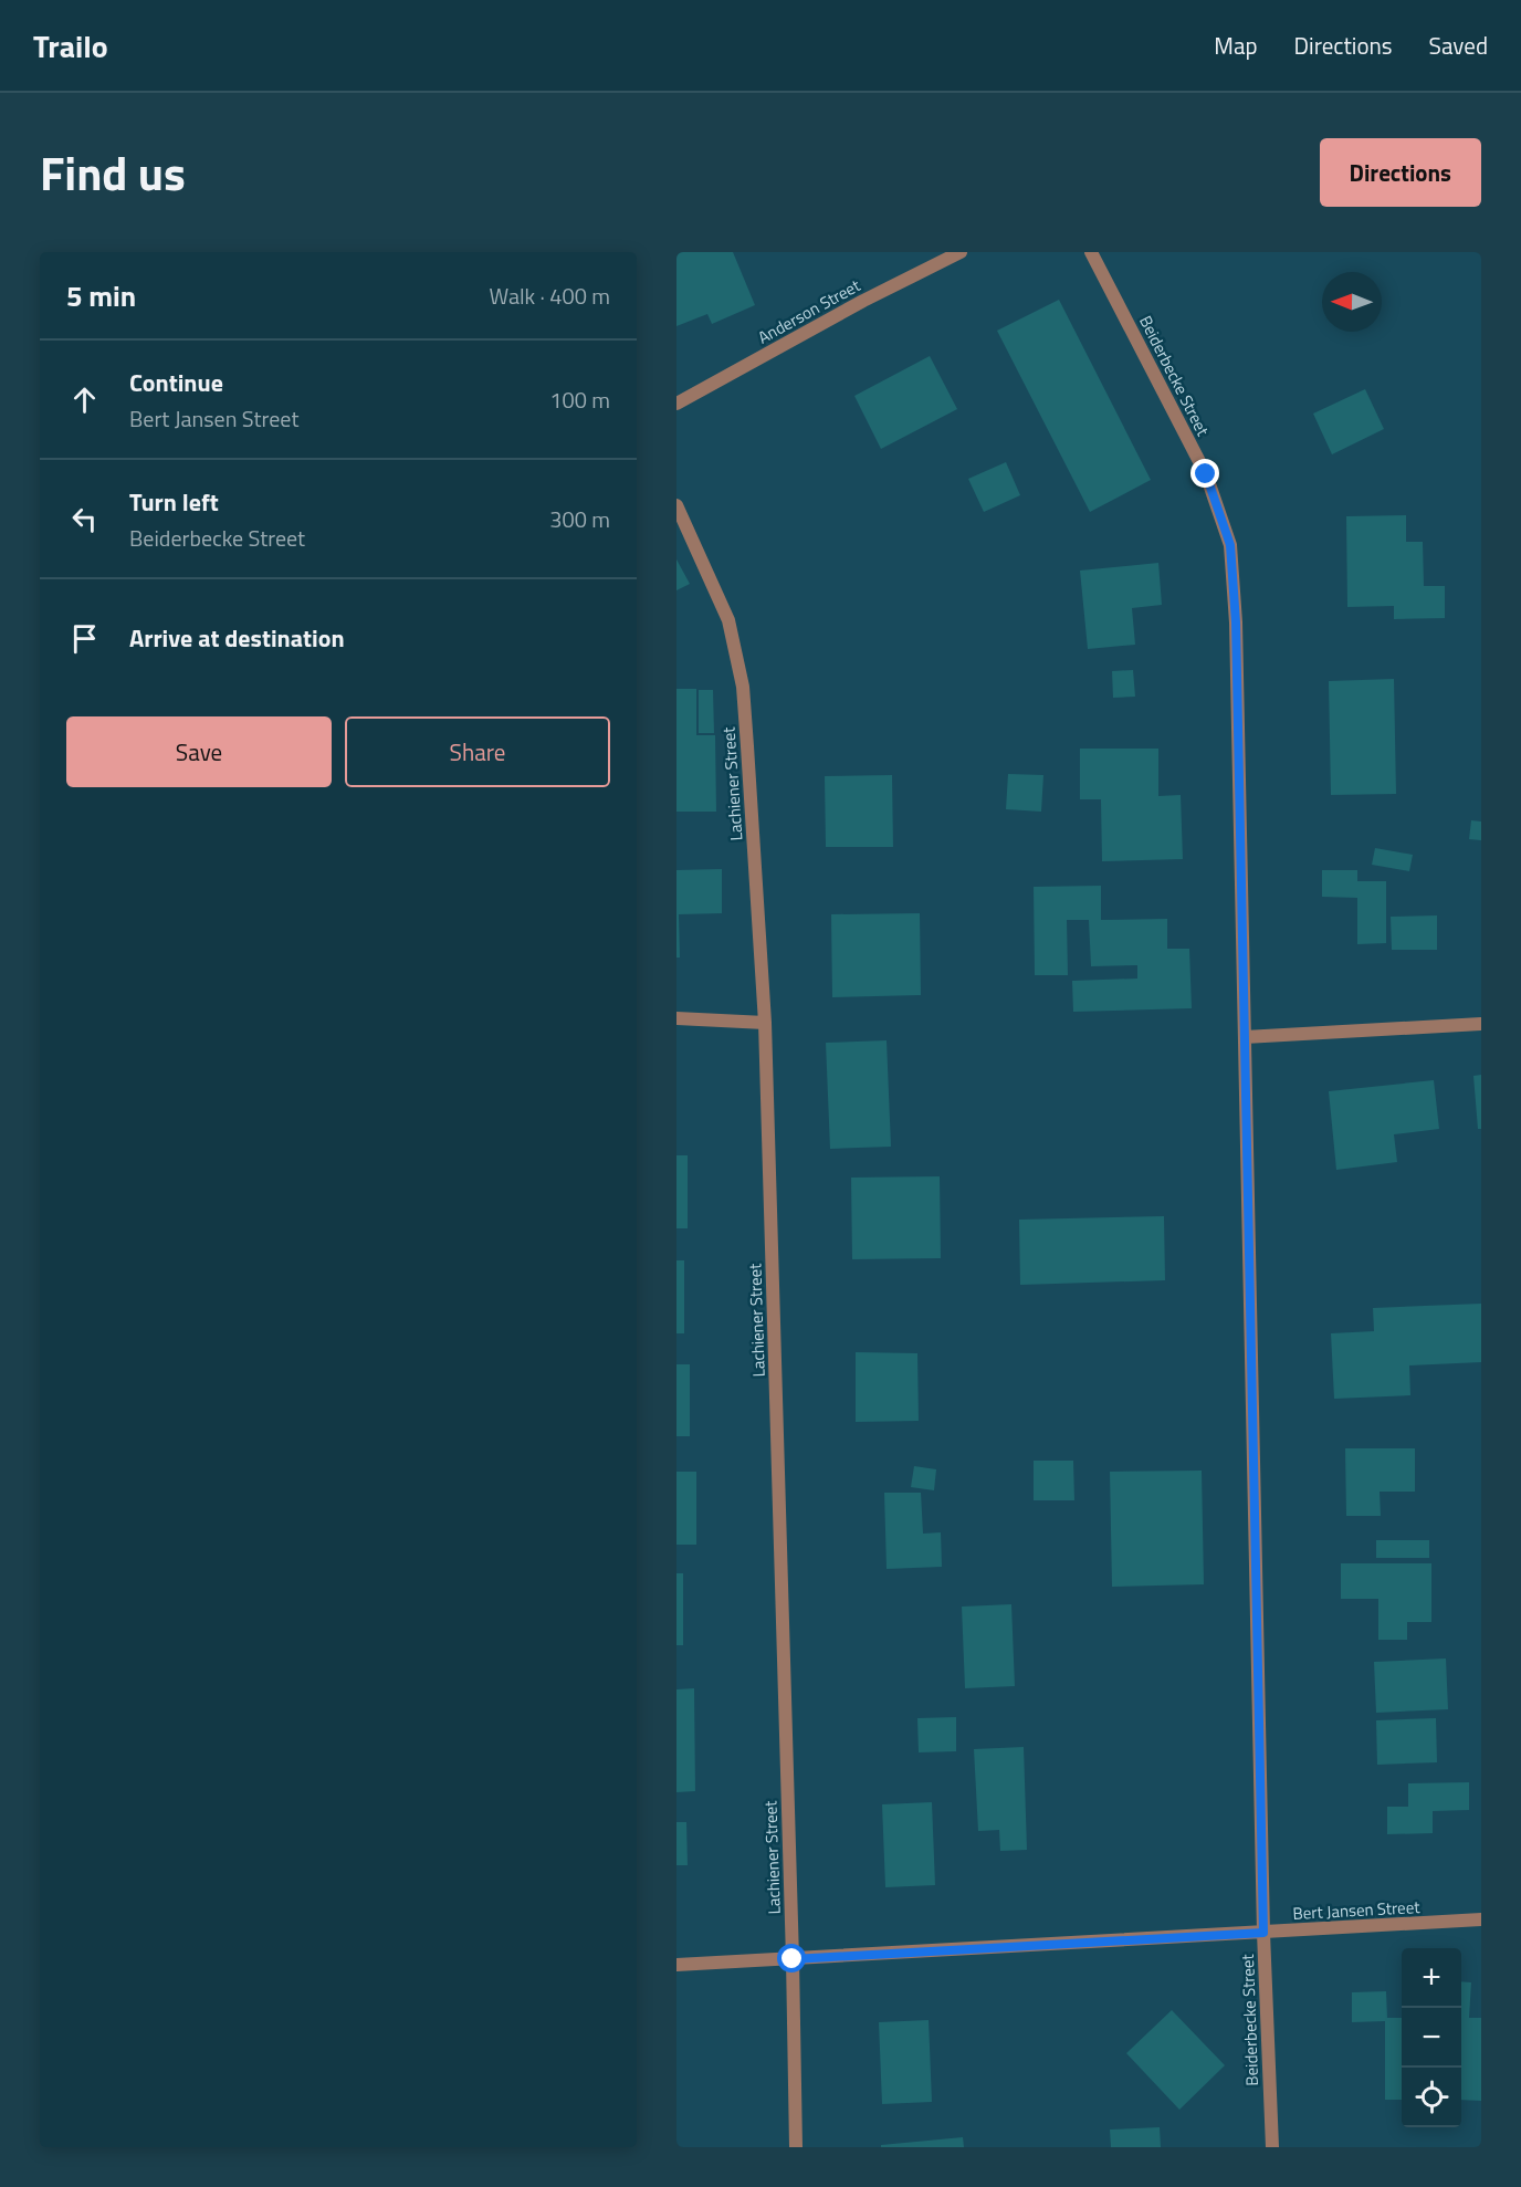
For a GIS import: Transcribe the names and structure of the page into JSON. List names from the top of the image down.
{
  "streets": {
    "street": [
      "Anderson Street",
      "Beiderbecke Street",
      "Lachiener Street",
      "Bert Jansen Street"
    ]
  },
  "crossings": [
    ["Beiderbecke Street", "Bert Jansen Street"],
    ["Lachiener Street", "Bert Jansen Street"]
  ],
  "north": "left",
  "page": {
    "header": "Trailo",
    "nav": ["Map", "Directions", "Saved"],
    "title": "Find us",
    "buttons": [
      "Directions",
      ["Save", "Share"]
    ],
    "heading": ["5 min", "Walk · 400 m"],
    "list": [
      ["Continue", "Bert Jansen Street", "100 m"],
      ["Turn left", "Beiderbecke Street", "300 m"],
      "Arrive at destination"
    ],
    "map_buttons": ["+", "−"]
  }
}
